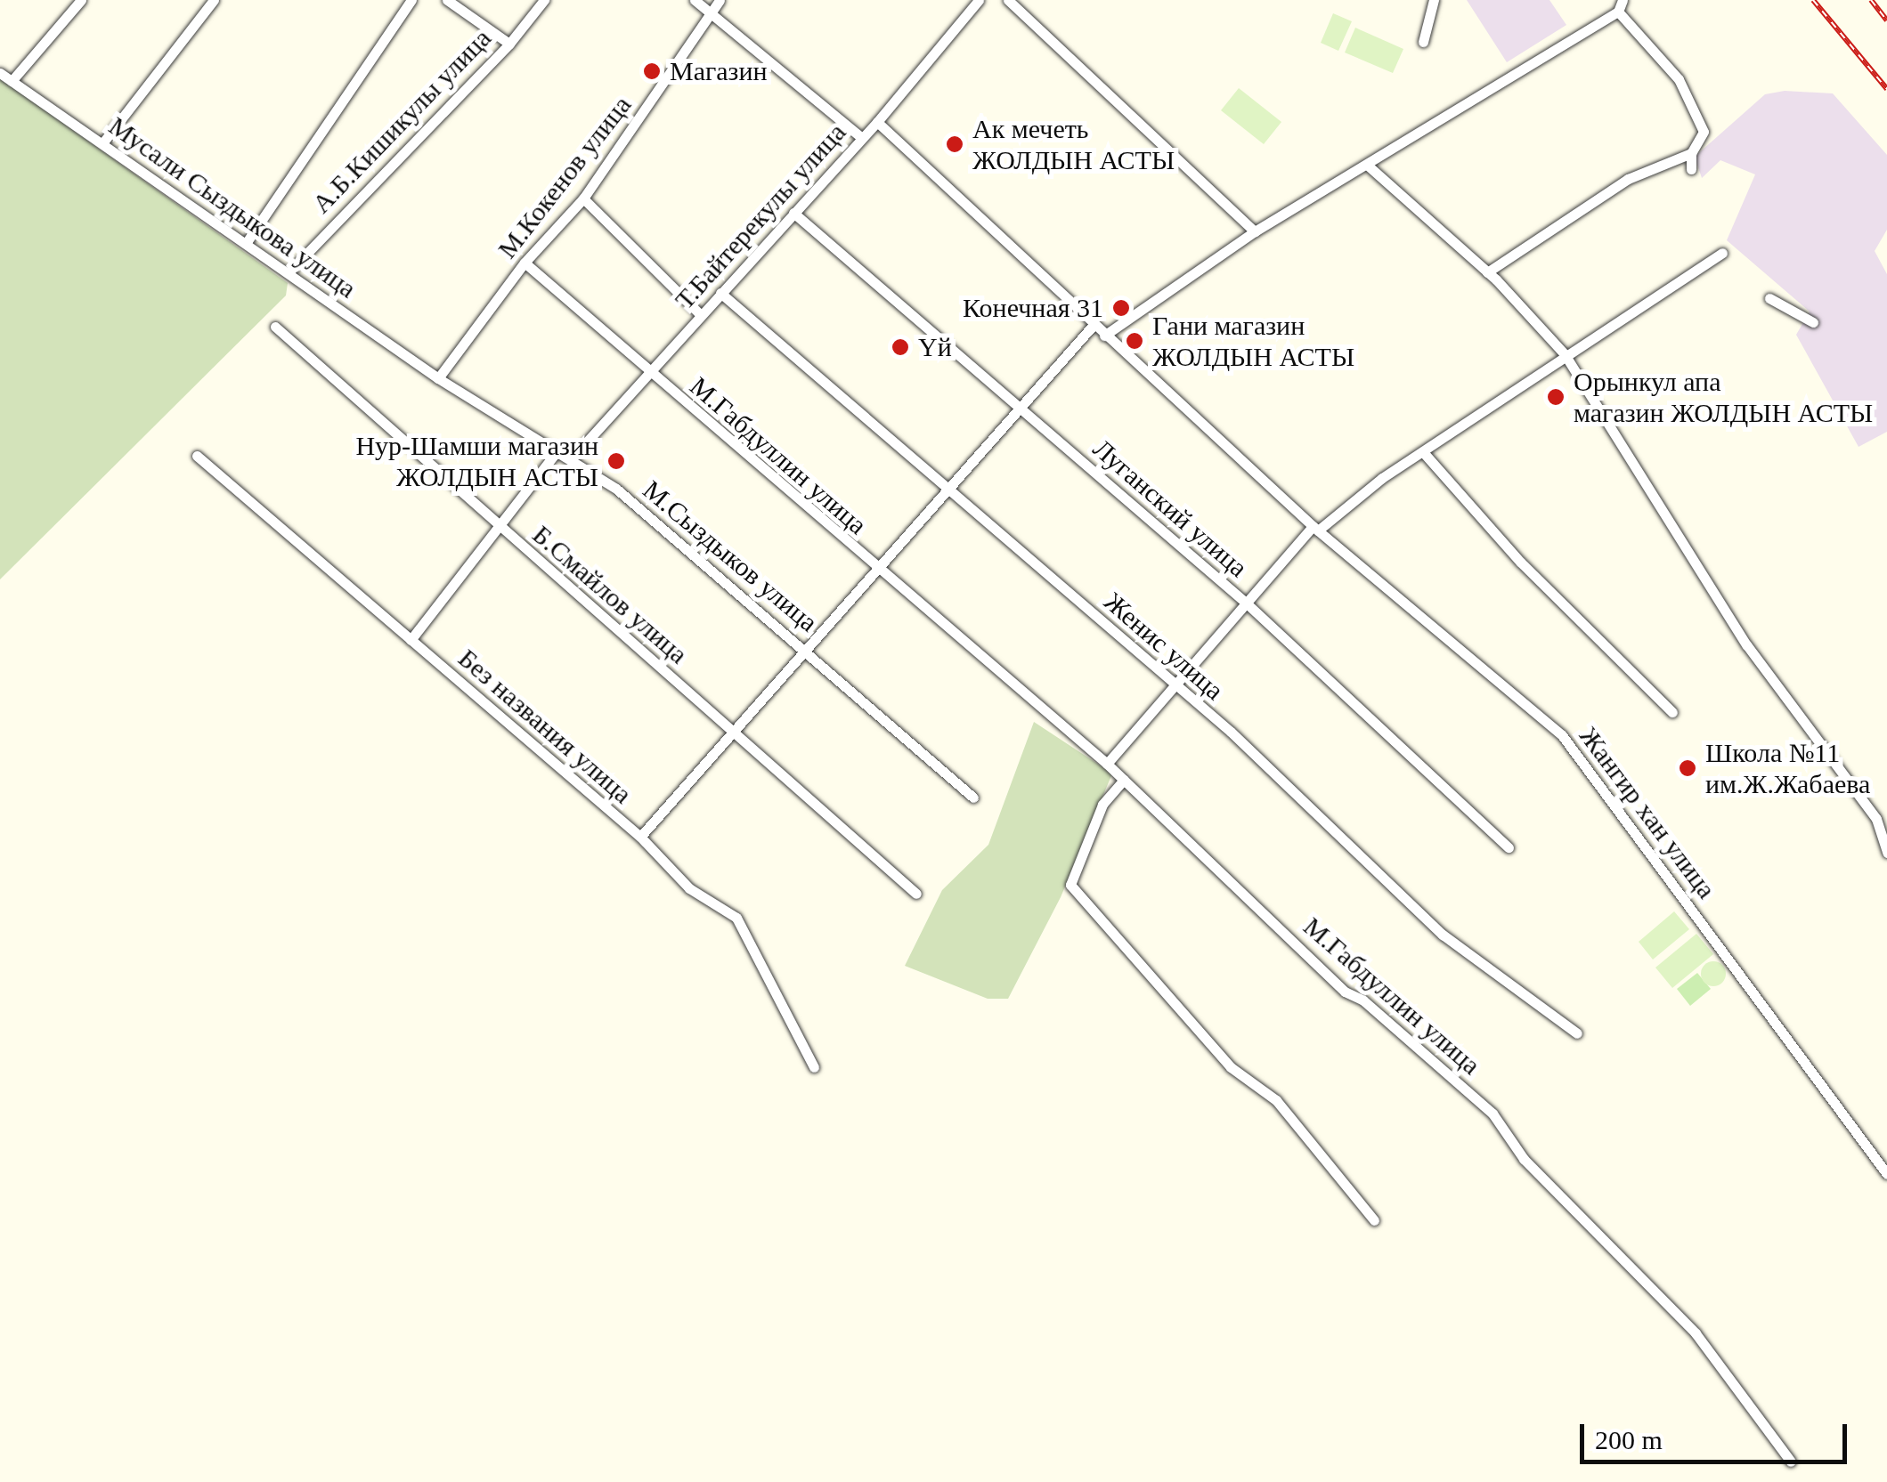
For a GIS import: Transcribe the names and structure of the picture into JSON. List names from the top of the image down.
{
  "streets": {
    "street": [
      "А.Б.Кишикулы улица",
      "М.Кокенов улица",
      "Мусали Сыздыкова улица",
      "Т.Байтерекулы улица",
      "М.Габдуллин улица",
      "Луганский улица",
      "М.Сыздыков улица",
      "Б.Смайлов улица",
      "Женис улица",
      "Без названия улица",
      "Жангир хан улица"
    ]
  },
  "crossings": [
    ["А.Б.Кишикулы улица", "Мусали Сыздыкова улица"],
    ["М.Кокенов улица", "Мусали Сыздыкова улица"],
    ["М.Кокенов улица", "М.Габдуллин улица"],
    ["М.Кокенов улица", "М.Сыздыков улица"],
    ["Мусали Сыздыкова улица", "М.Сыздыков улица"],
    ["Т.Байтерекулы улица", "М.Габдуллин улица"],
    ["Т.Байтерекулы улица", "Луганский улица"],
    ["Т.Байтерекулы улица", "М.Сыздыков улица"],
    ["Т.Байтерекулы улица", "Женис улица"],
    ["Т.Байтерекулы улица", "Жангир хан улица"]
  ],
  "places": [
    "Магазин",
    "Ак мечеть ЖОЛДЫН АСТЫ",
    "Конечная 31",
    "Гани магазин ЖОЛДЫН АСТЫ",
    "Үй",
    "Орынкул апа магазин ЖОЛДЫН АСТЫ",
    "Нур-Шамши магазин ЖОЛДЫН АСТЫ",
    "Школа №11 им.Ж.Жабаева"
  ],
  "scale_bar": "200 m"
}
